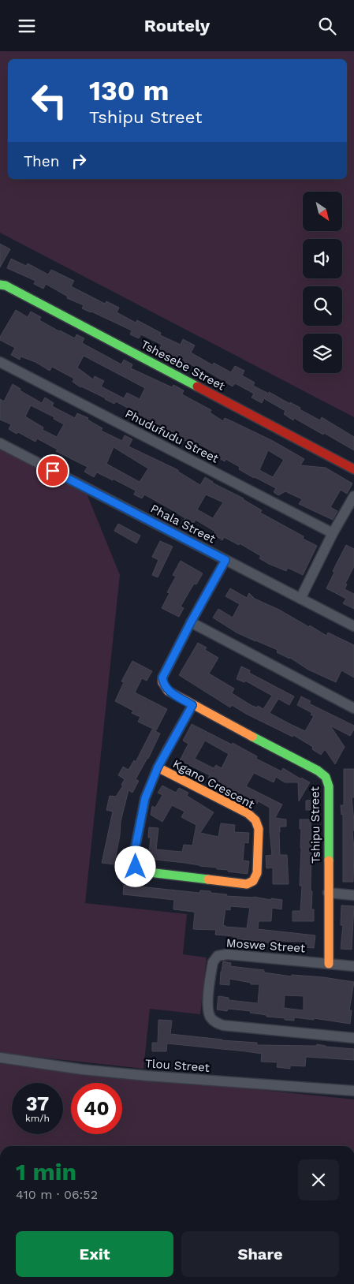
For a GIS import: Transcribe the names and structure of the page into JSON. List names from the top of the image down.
{
  "streets": {
    "street": [
      "Tshesebe Street",
      "Phudufudu Street",
      "Phala Street",
      "Kgano Crescent",
      "Tshipu Street",
      "Moswe Street",
      "Tlou Street"
    ]
  },
  "crossings": [
    ["Kgano Crescent", "Tshipu Street"],
    ["Tshipu Street", "Moswe Street"]
  ],
  "north": "bottom right",
  "page": {
    "header": "Routely",
    "turn": ["130 m", "Tshipu Street"],
    "then": "Then",
    "speed": "37 km/h",
    "limit": "40",
    "heading": ["1 min", "410 m · 06:52"],
    "buttons": ["Exit", "Share"]
  }
}
